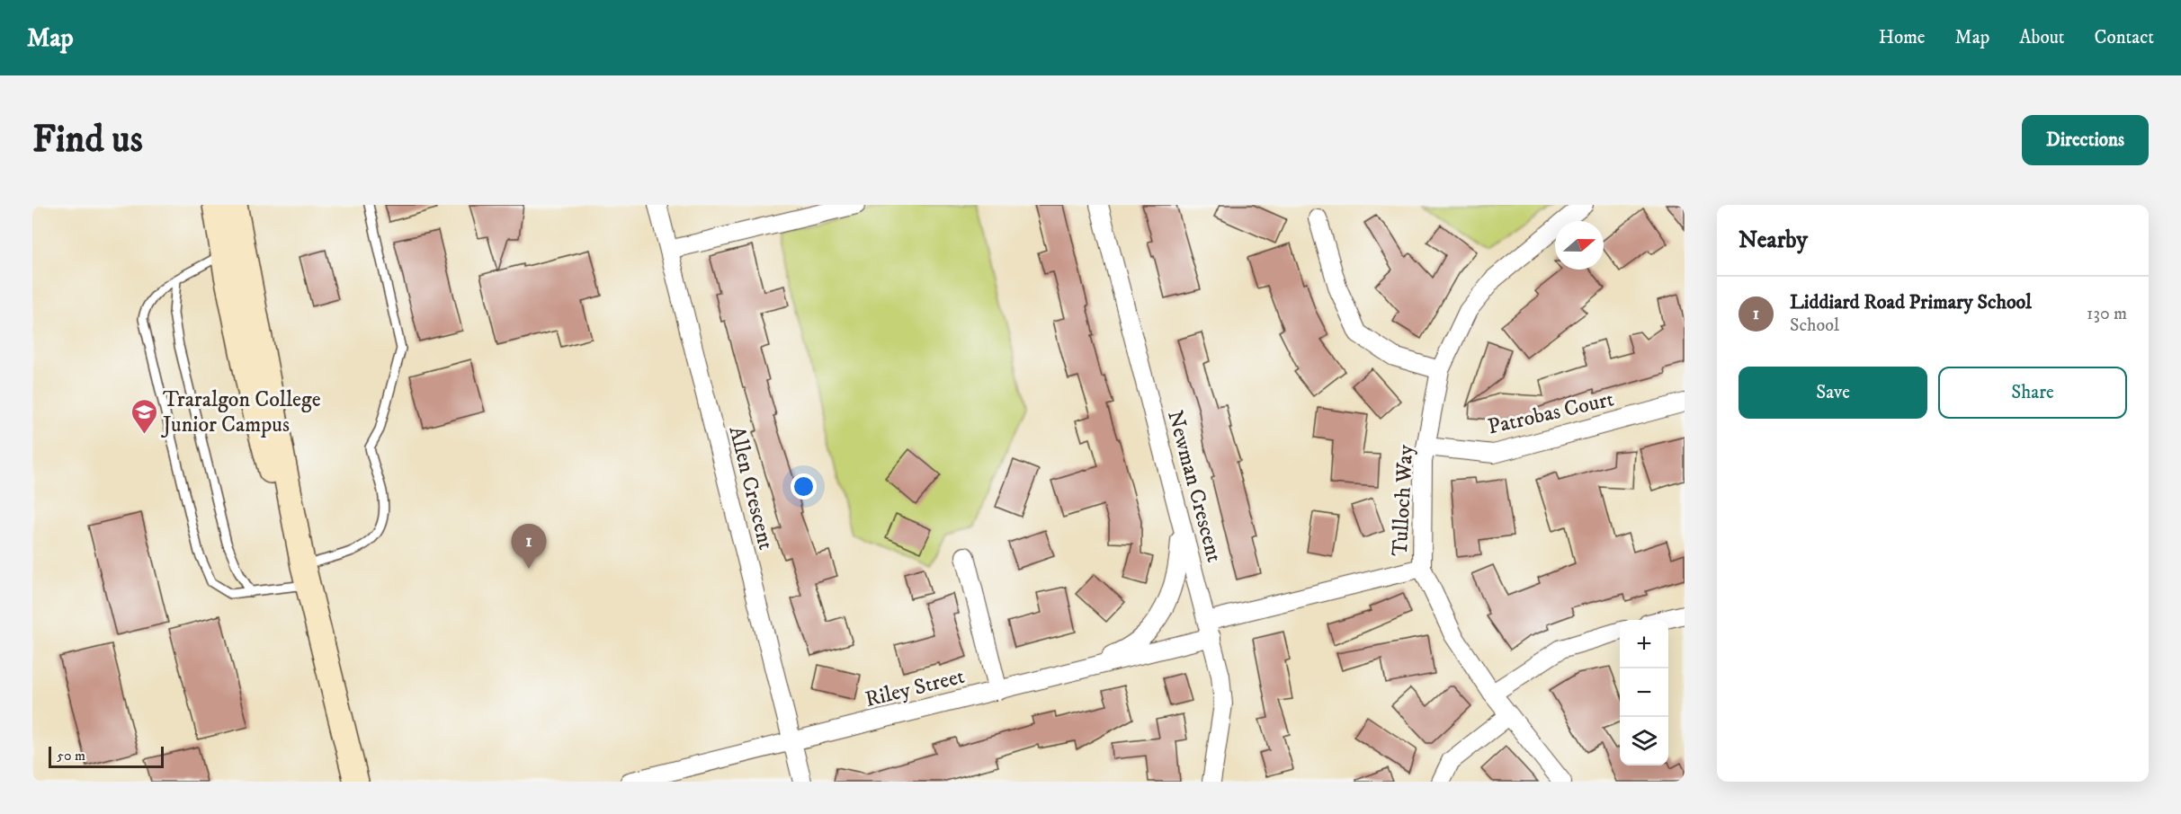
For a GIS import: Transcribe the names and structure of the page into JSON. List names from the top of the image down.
{
  "streets": {
    "street": [
      "Patrobas Court",
      "Newman Crescent",
      "Allen Crescent",
      "Tulloch Way",
      "Riley Street"
    ]
  },
  "crossings": [
    ["Patrobas Court", "Tulloch Way"],
    ["Newman Crescent", "Riley Street"],
    ["Allen Crescent", "Riley Street"],
    ["Tulloch Way", "Riley Street"]
  ],
  "places": {
    "school or university": ["Traralgon College Junior Campus"]
  },
  "scale_bar": "50 m",
  "north": "right",
  "page": {
    "header": "Map",
    "nav": [
      "Home",
      "Map",
      "About",
      "Contact"
    ],
    "buttons": [
      "Directions",
      ["Save", "Share"]
    ],
    "title": "Find us",
    "heading": "Nearby",
    "list": [
      {
        "mark": "1",
        "name": "Liddiard Road Primary School",
        "note": "School",
        "value": "130 m"
      }
    ],
    "pins": "1",
    "map_buttons": ["+", "−"],
    "scale": "50 m"
  }
}
